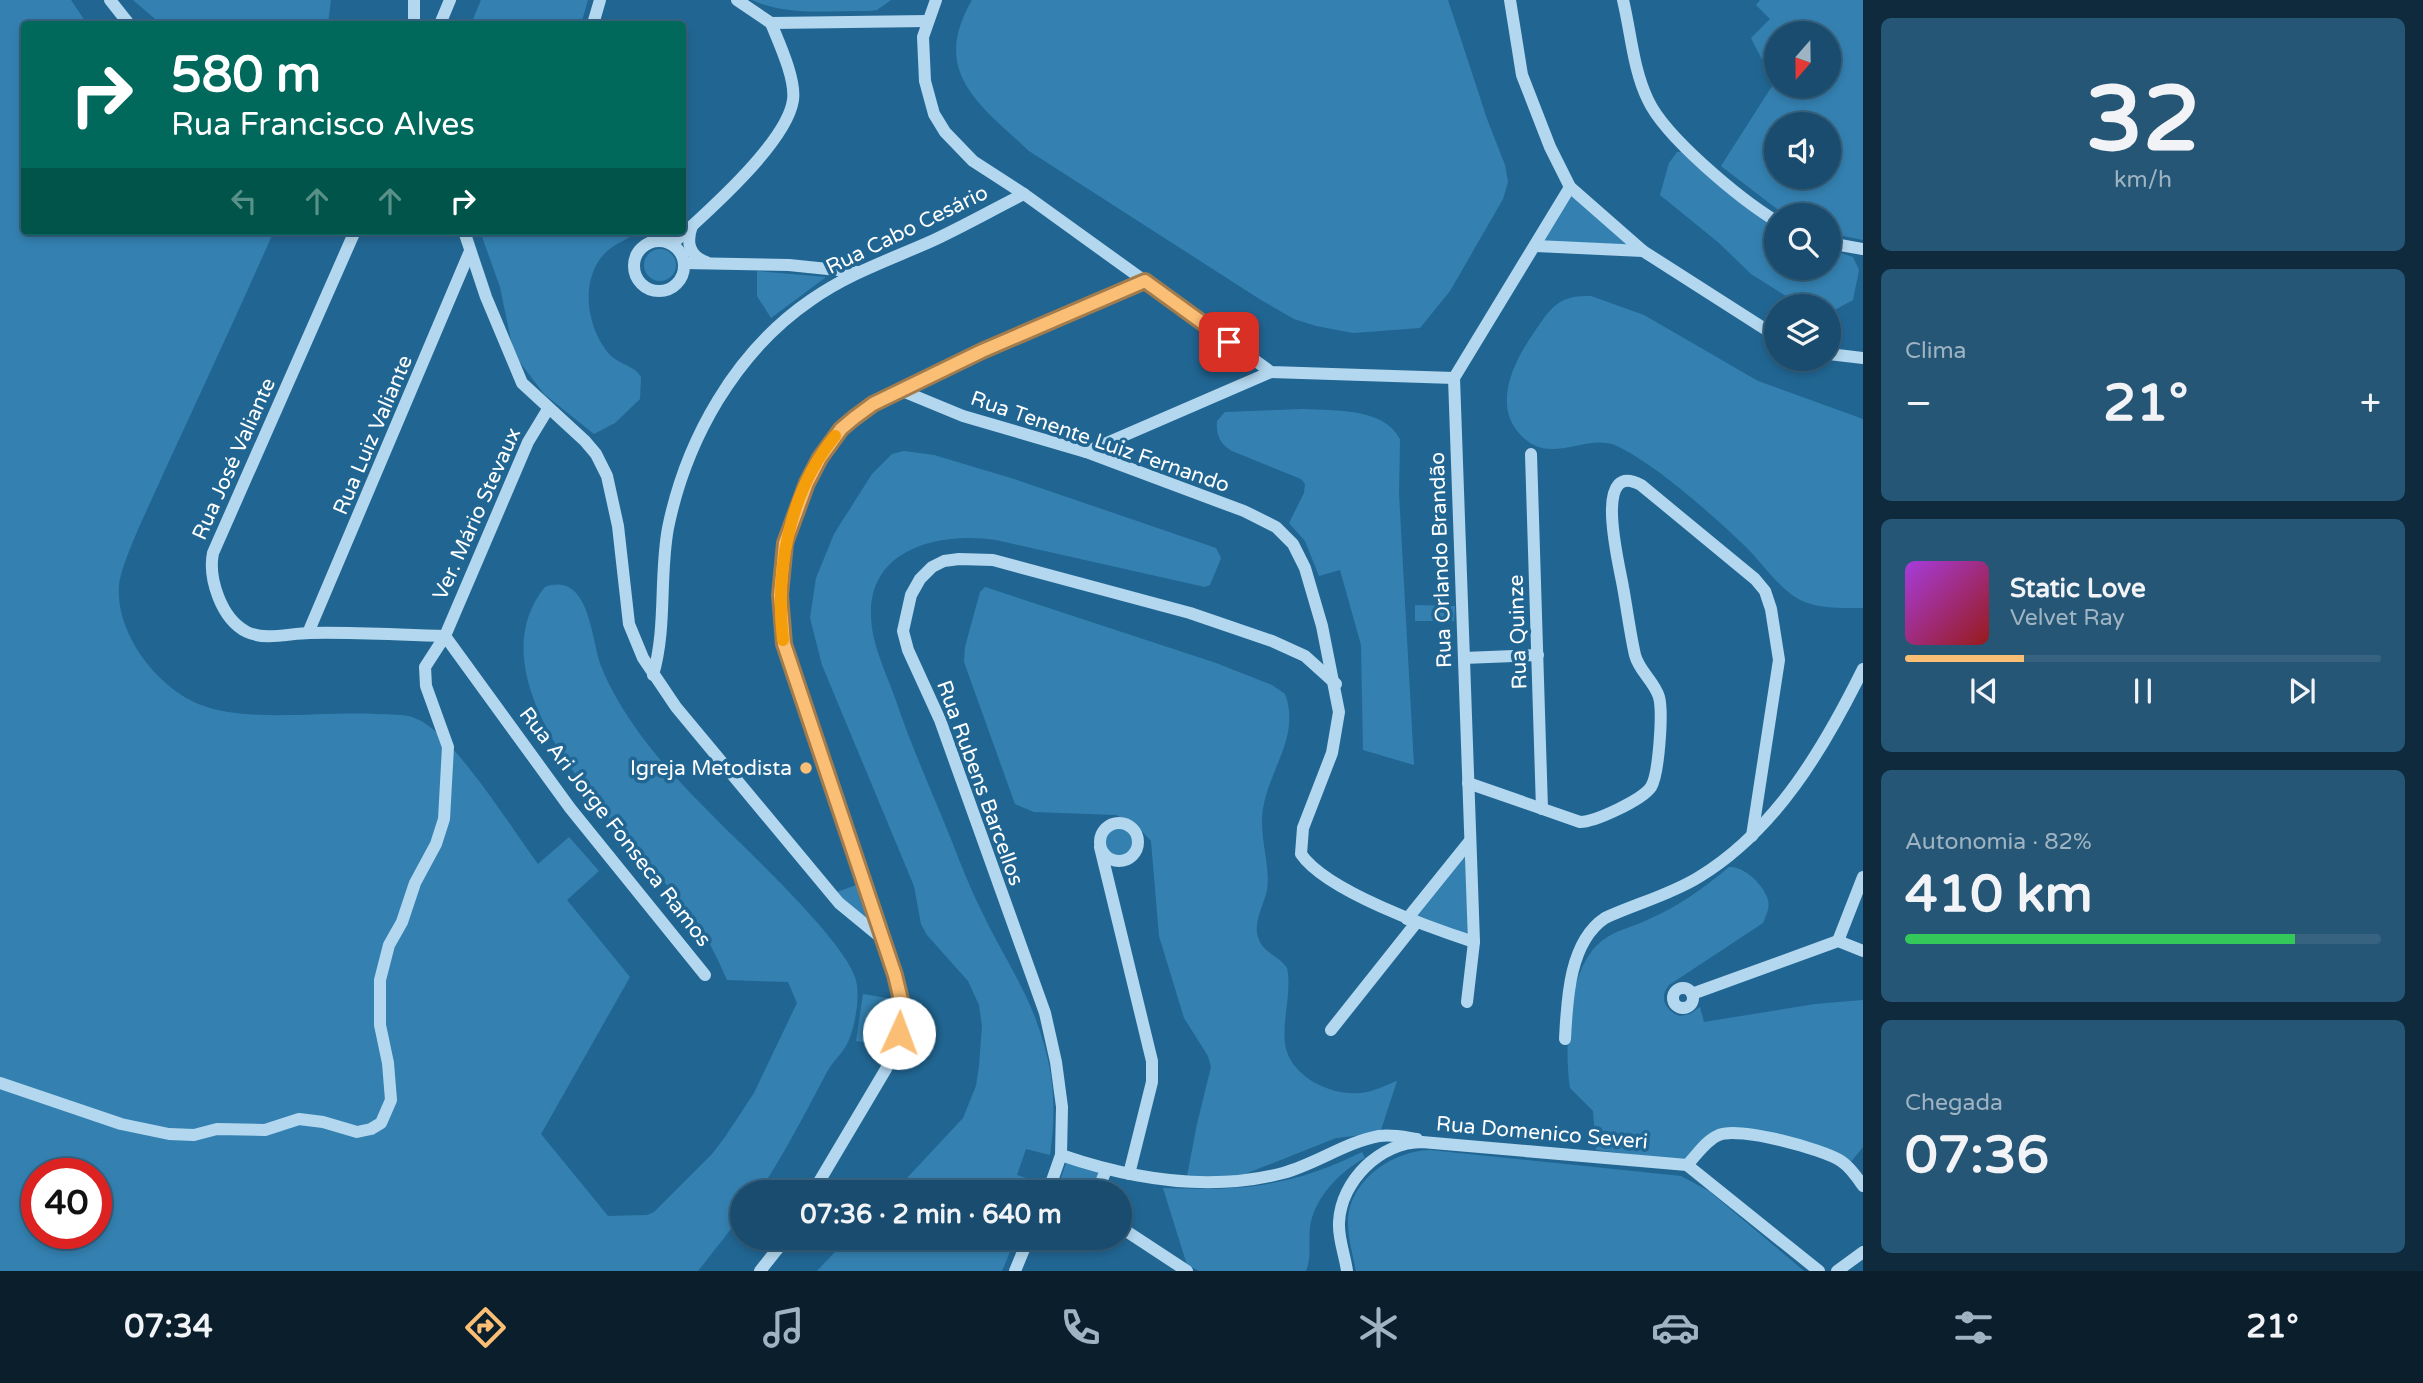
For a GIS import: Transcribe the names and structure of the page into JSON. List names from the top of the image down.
{
  "streets": {
    "street": [
      "Rua Cabo Cesário",
      "Rua Luiz Valiante",
      "Rua Tenente Luiz Fernando",
      "Rua José Valiante",
      "Ver. Mário Stevaux",
      "Rua Orlando Brandão",
      "Rua Quinze",
      "Rua Rubens Barcellos",
      "Rua Ari Jorge Fonseca Ramos",
      "Rua Domenico Severi"
    ]
  },
  "crossings": [
    ["Rua Luiz Valiante", "Rua José Valiante"],
    ["Rua Tenente Luiz Fernando", "Rua Orlando Brandão"],
    ["Rua Tenente Luiz Fernando", "Rua Rubens Barcellos"],
    ["Rua José Valiante", "Ver. Mário Stevaux"],
    ["Rua José Valiante", "Rua Ari Jorge Fonseca Ramos"],
    ["Ver. Mário Stevaux", "Rua Ari Jorge Fonseca Ramos"]
  ],
  "places": ["Igreja Metodista"],
  "north": "bottom",
  "page": {
    "tile": [
      ["32", "km/h"],
      "Clima",
      ["Autonomia · 82%", "410 km"],
      ["Chegada", "07:36"]
    ],
    "turn": ["580 m", "Rua Francisco Alves"],
    "heat": ["−", "21°", "+"],
    "song": ["Static Love", "Velvet Ray"],
    "limit": "40",
    "trip": "07:36 · 2 min · 640 m",
    "tabs": ["07:34", "21°"]
  }
}
